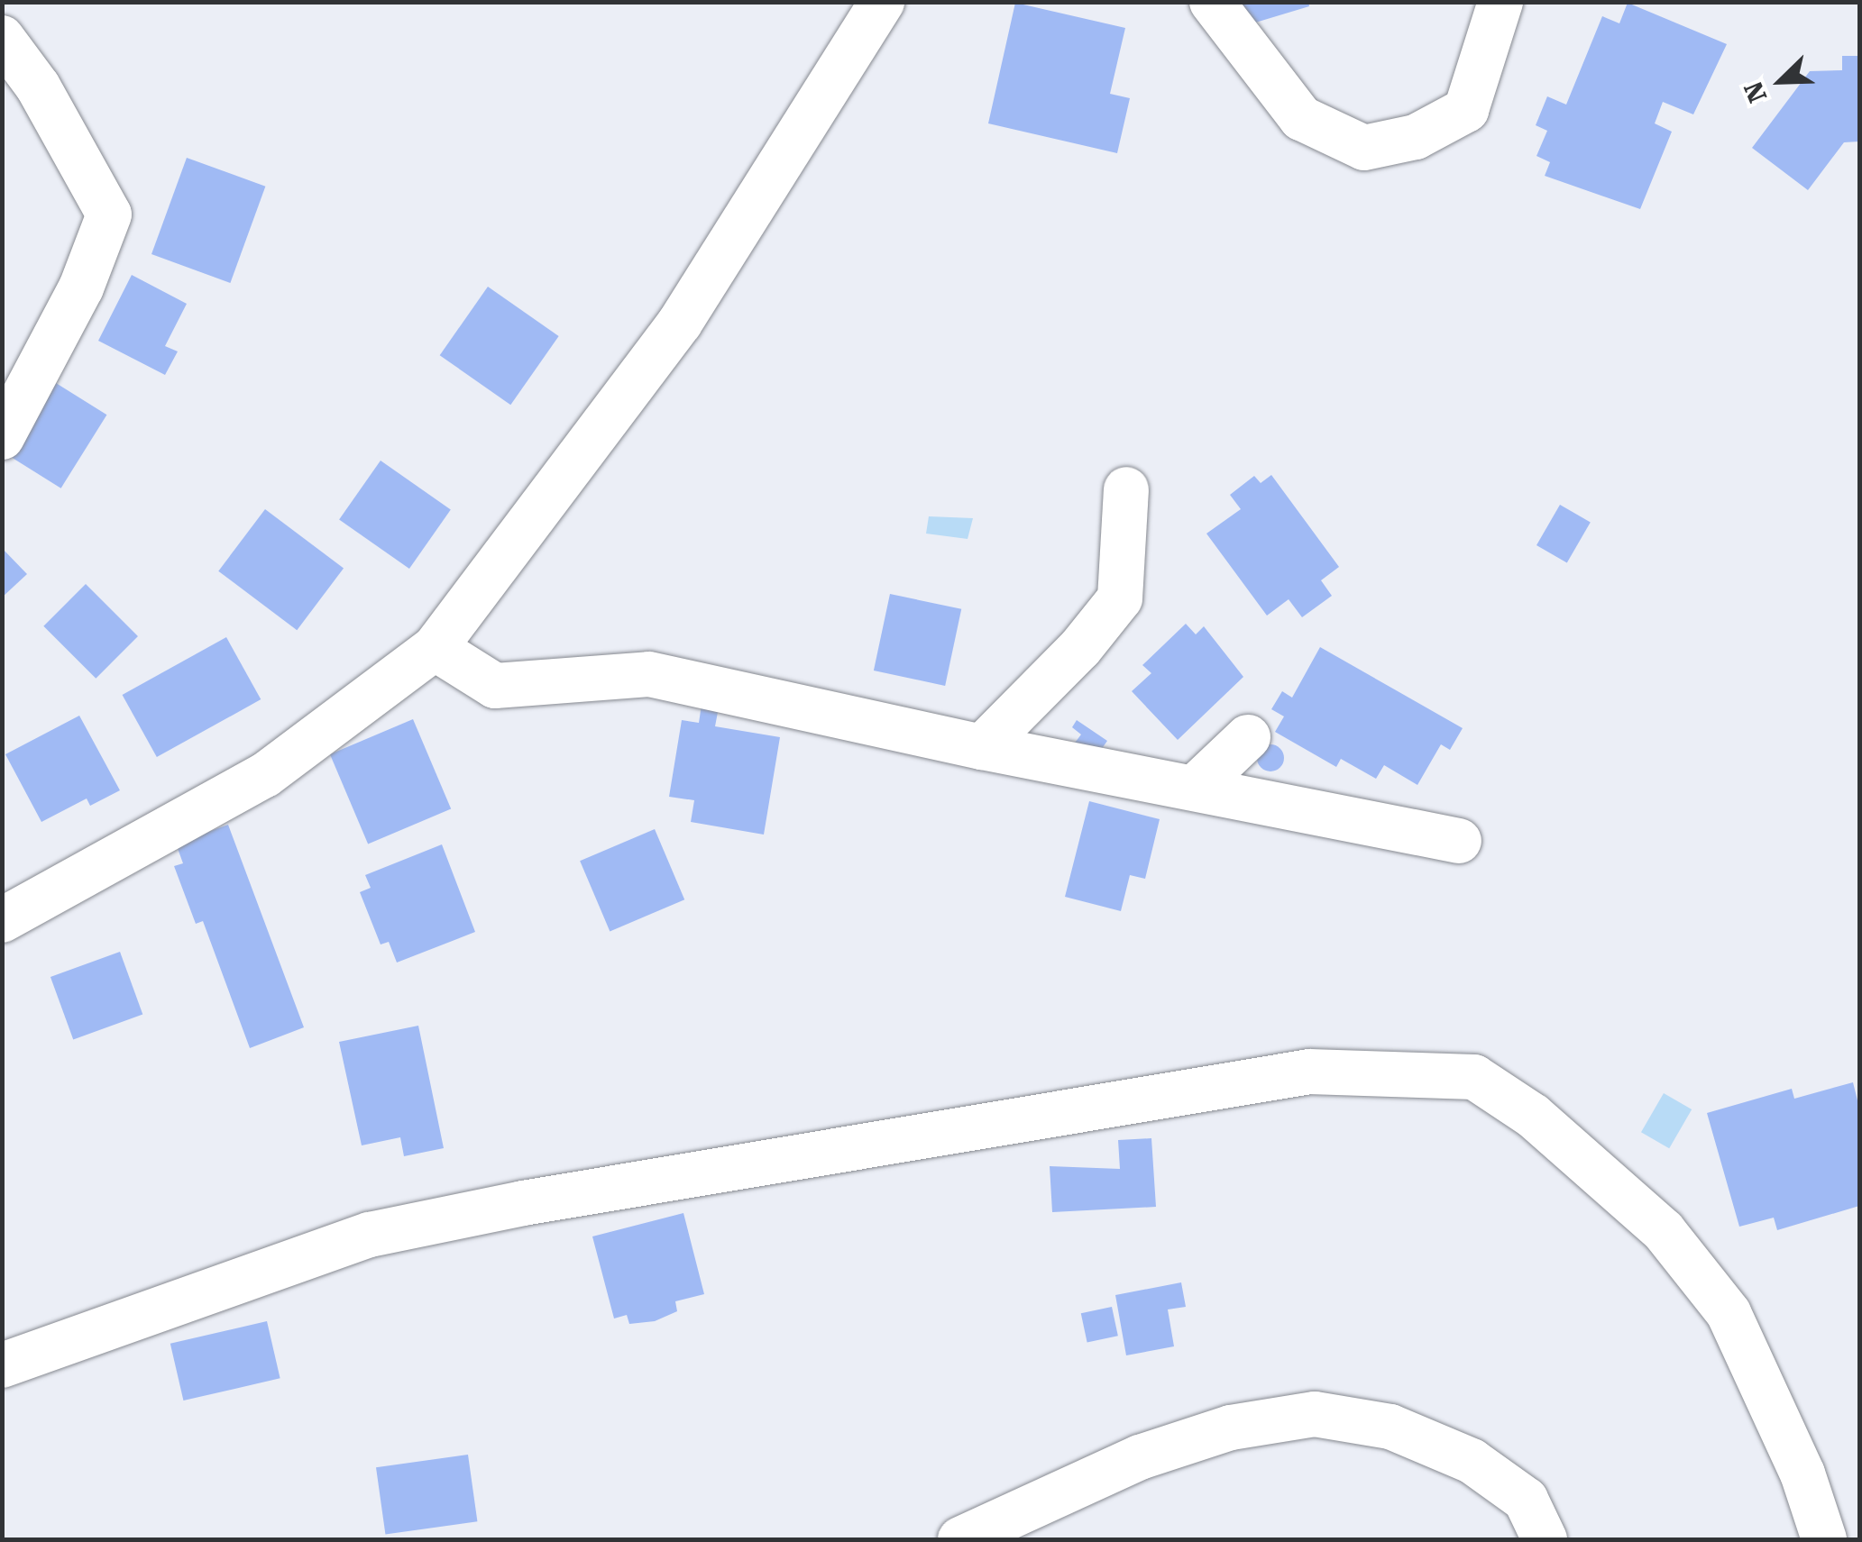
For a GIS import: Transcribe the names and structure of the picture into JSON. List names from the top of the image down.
{
  "north": "bottom left"
}
